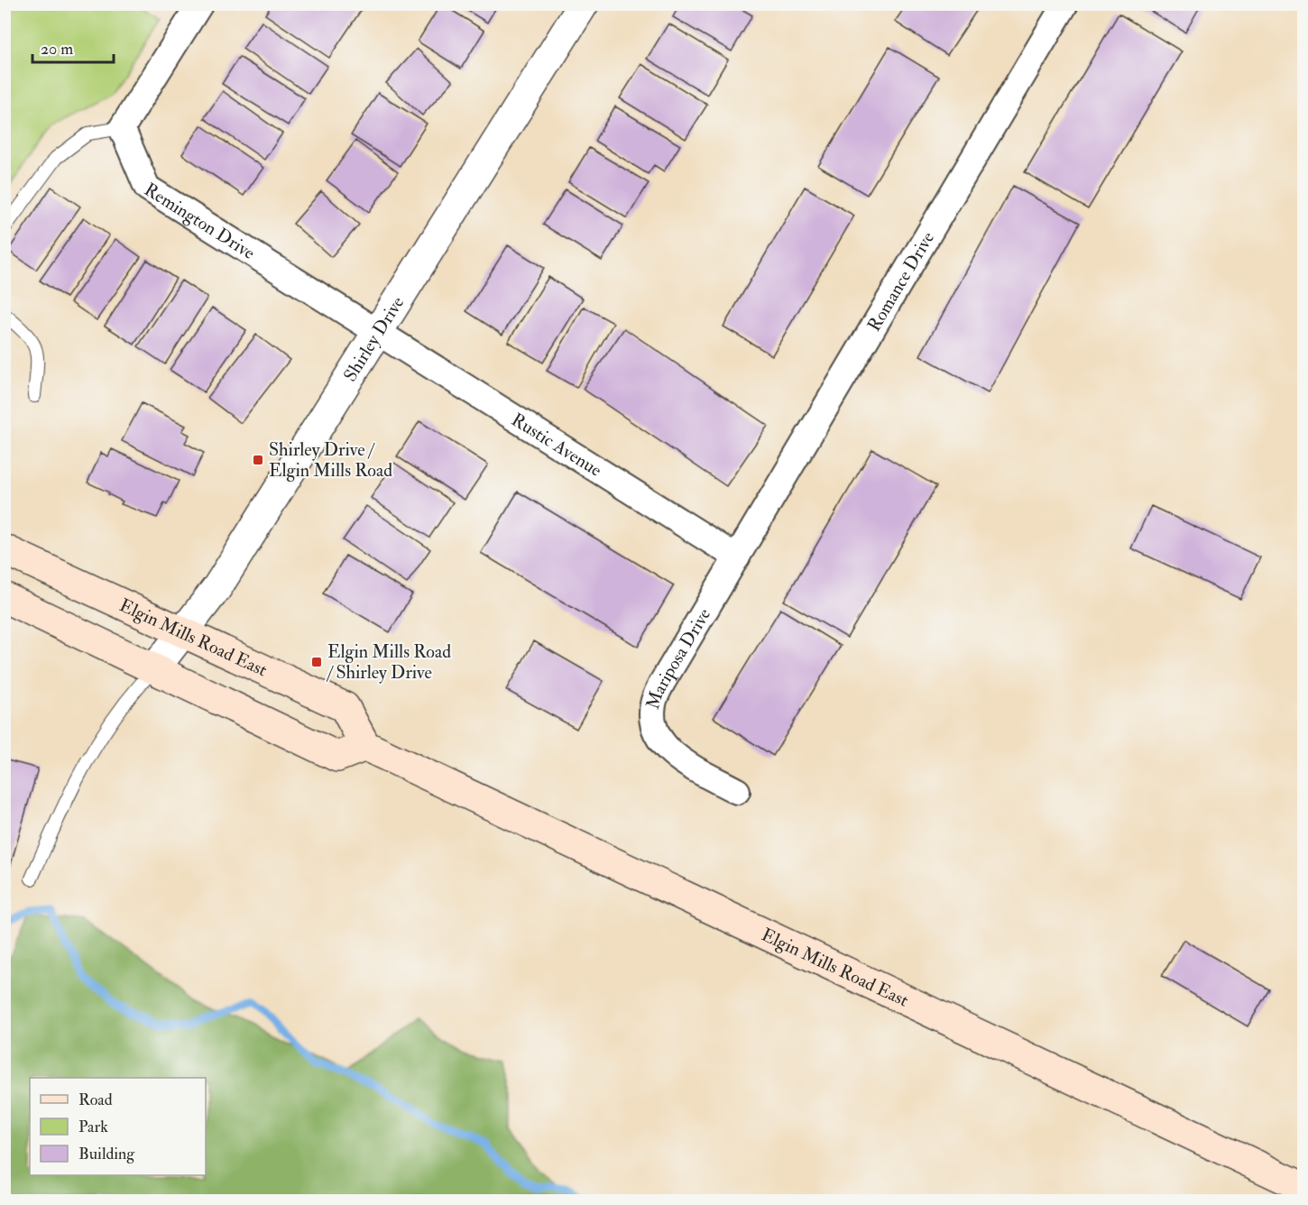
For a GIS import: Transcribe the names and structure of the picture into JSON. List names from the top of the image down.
{
  "streets": {
    "main road": ["Elgin Mills Road East"],
    "street": [
      "Remington Drive",
      "Romance Drive",
      "Shirley Drive",
      "Rustic Avenue",
      "Mariposa Drive"
    ]
  },
  "crossings": [
    ["Remington Drive", "Shirley Drive"],
    ["Remington Drive", "Rustic Avenue"],
    ["Romance Drive", "Rustic Avenue"],
    ["Romance Drive", "Mariposa Drive"],
    ["Shirley Drive", "Rustic Avenue"],
    ["Shirley Drive", "Elgin Mills Road East"],
    ["Rustic Avenue", "Mariposa Drive"]
  ],
  "places": {
    "transit": ["Shirley Drive / Elgin Mills Road", "Elgin Mills Road / Shirley Drive"]
  },
  "legend": ["Road", "Park", "Building"],
  "scale_bar": "20 m"
}
